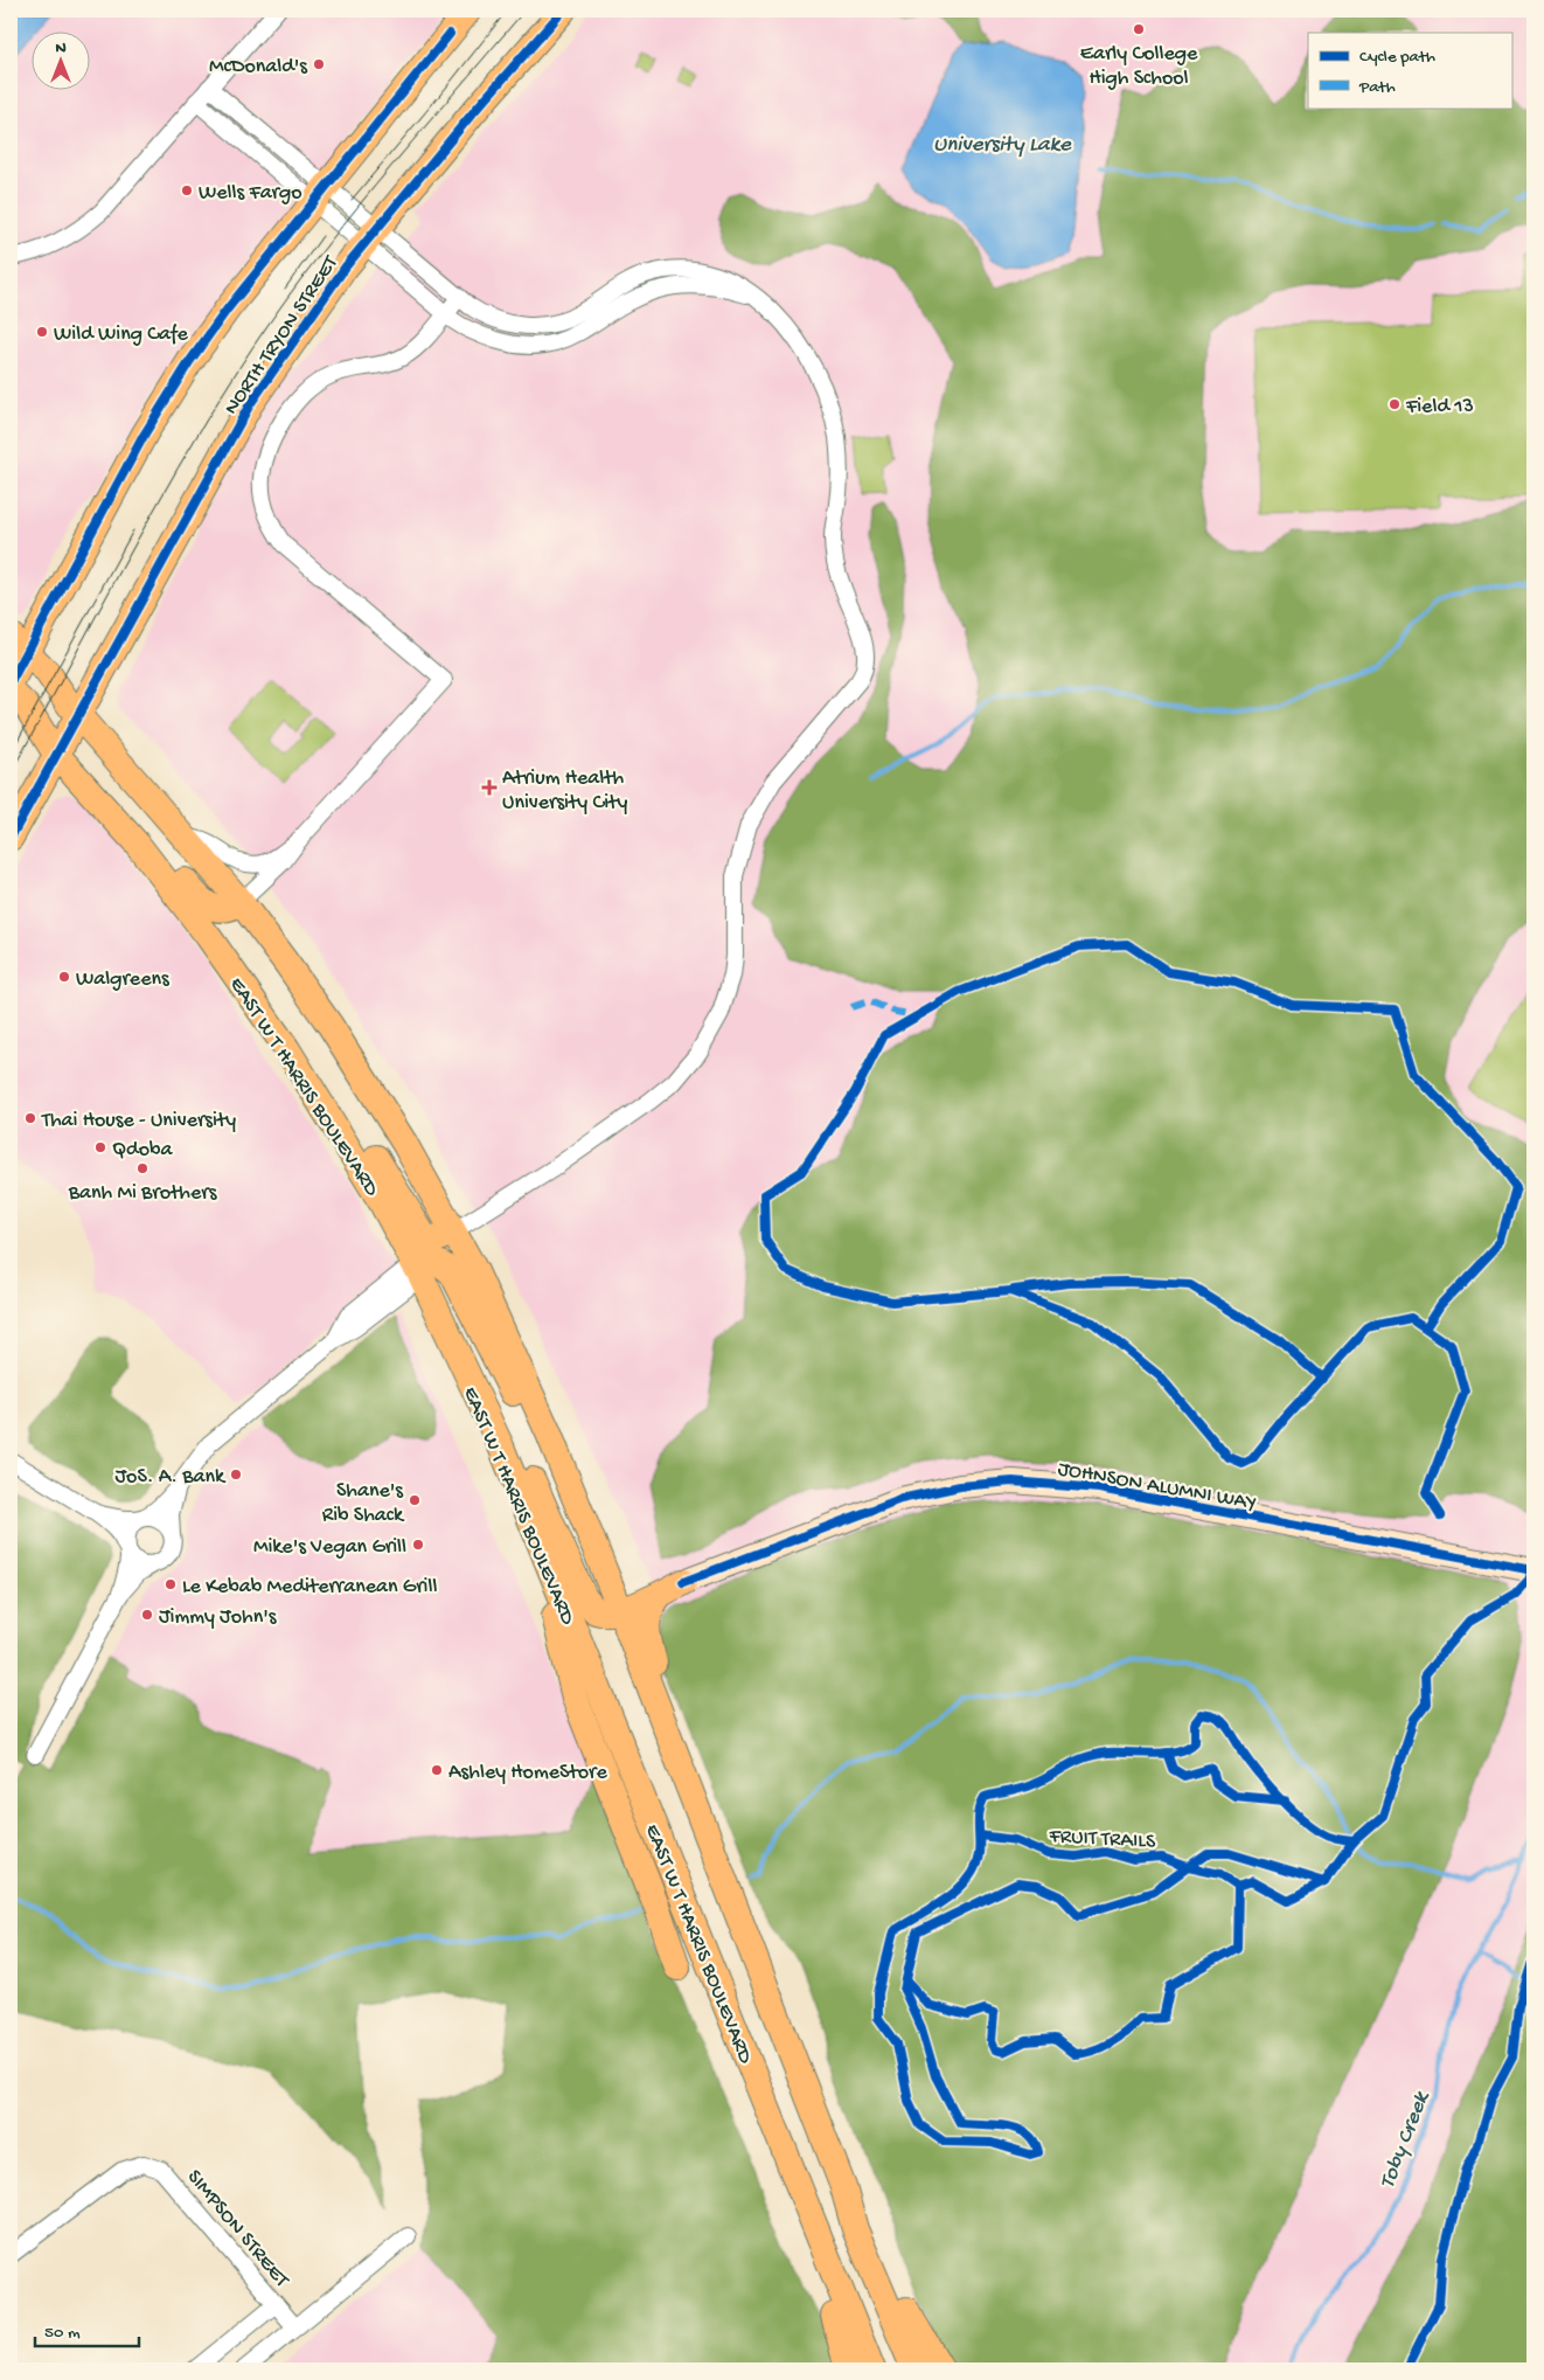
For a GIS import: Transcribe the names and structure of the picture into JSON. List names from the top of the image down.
{
  "streets": {
    "main road": ["NORTH TRYON STREET", "EAST W T HARRIS BOULEVARD"],
    "street": ["JOHNSON ALUMNI WAY", "SIMPSON STREET"],
    "cycle path": ["FRUIT TRAILS"]
  },
  "crossings": [
    ["NORTH TRYON STREET", "EAST W T HARRIS BOULEVARD"]
  ],
  "water": ["University Lake", "Toby Creek"],
  "places": {
    "other": [
      "Early College High School",
      "McDonald's",
      "Wells Fargo",
      "Wild Wing Cafe",
      "Field 13",
      "Walgreens",
      "Thai House - University",
      "Qdoba",
      "Banh Mi Brothers",
      "JoS. A. Bank",
      "Shane's Rib Shack",
      "Mike's Vegan Grill",
      "Le Kebab Mediterranean Grill",
      "Jimmy John's",
      "Ashley HomeStore"
    ],
    "health": ["Atrium Health University City"]
  },
  "legend": ["Cycle path", "Path"],
  "scale_bar": "50 m",
  "north": "top"
}
